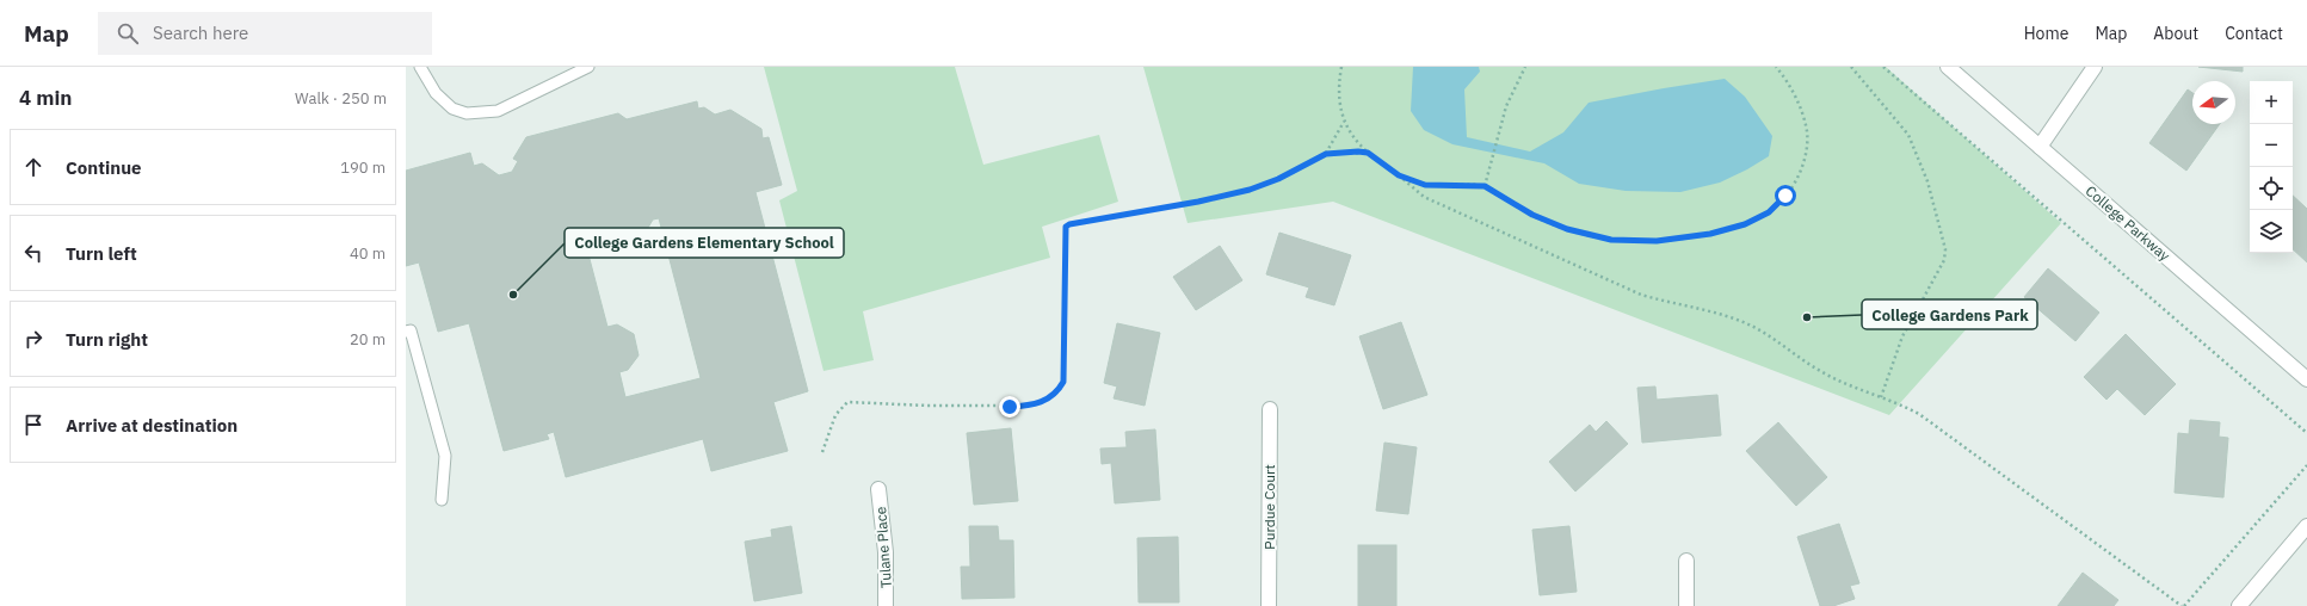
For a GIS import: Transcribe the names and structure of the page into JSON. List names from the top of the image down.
{
  "streets": {
    "street": ["College Parkway", "Purdue Court", "Tulane Place"]
  },
  "places": ["College Gardens Elementary School", "College Gardens Park"],
  "north": "left",
  "page": {
    "header": "Map",
    "search": "Search here",
    "nav": [
      "Home",
      "Map",
      "About",
      "Contact"
    ],
    "heading": ["4 min", "Walk · 250 m"],
    "map_buttons": ["+", "−"],
    "list": [
      ["Continue", "190 m"],
      ["Turn left", "40 m"],
      ["Turn right", "20 m"],
      "Arrive at destination"
    ]
  }
}
